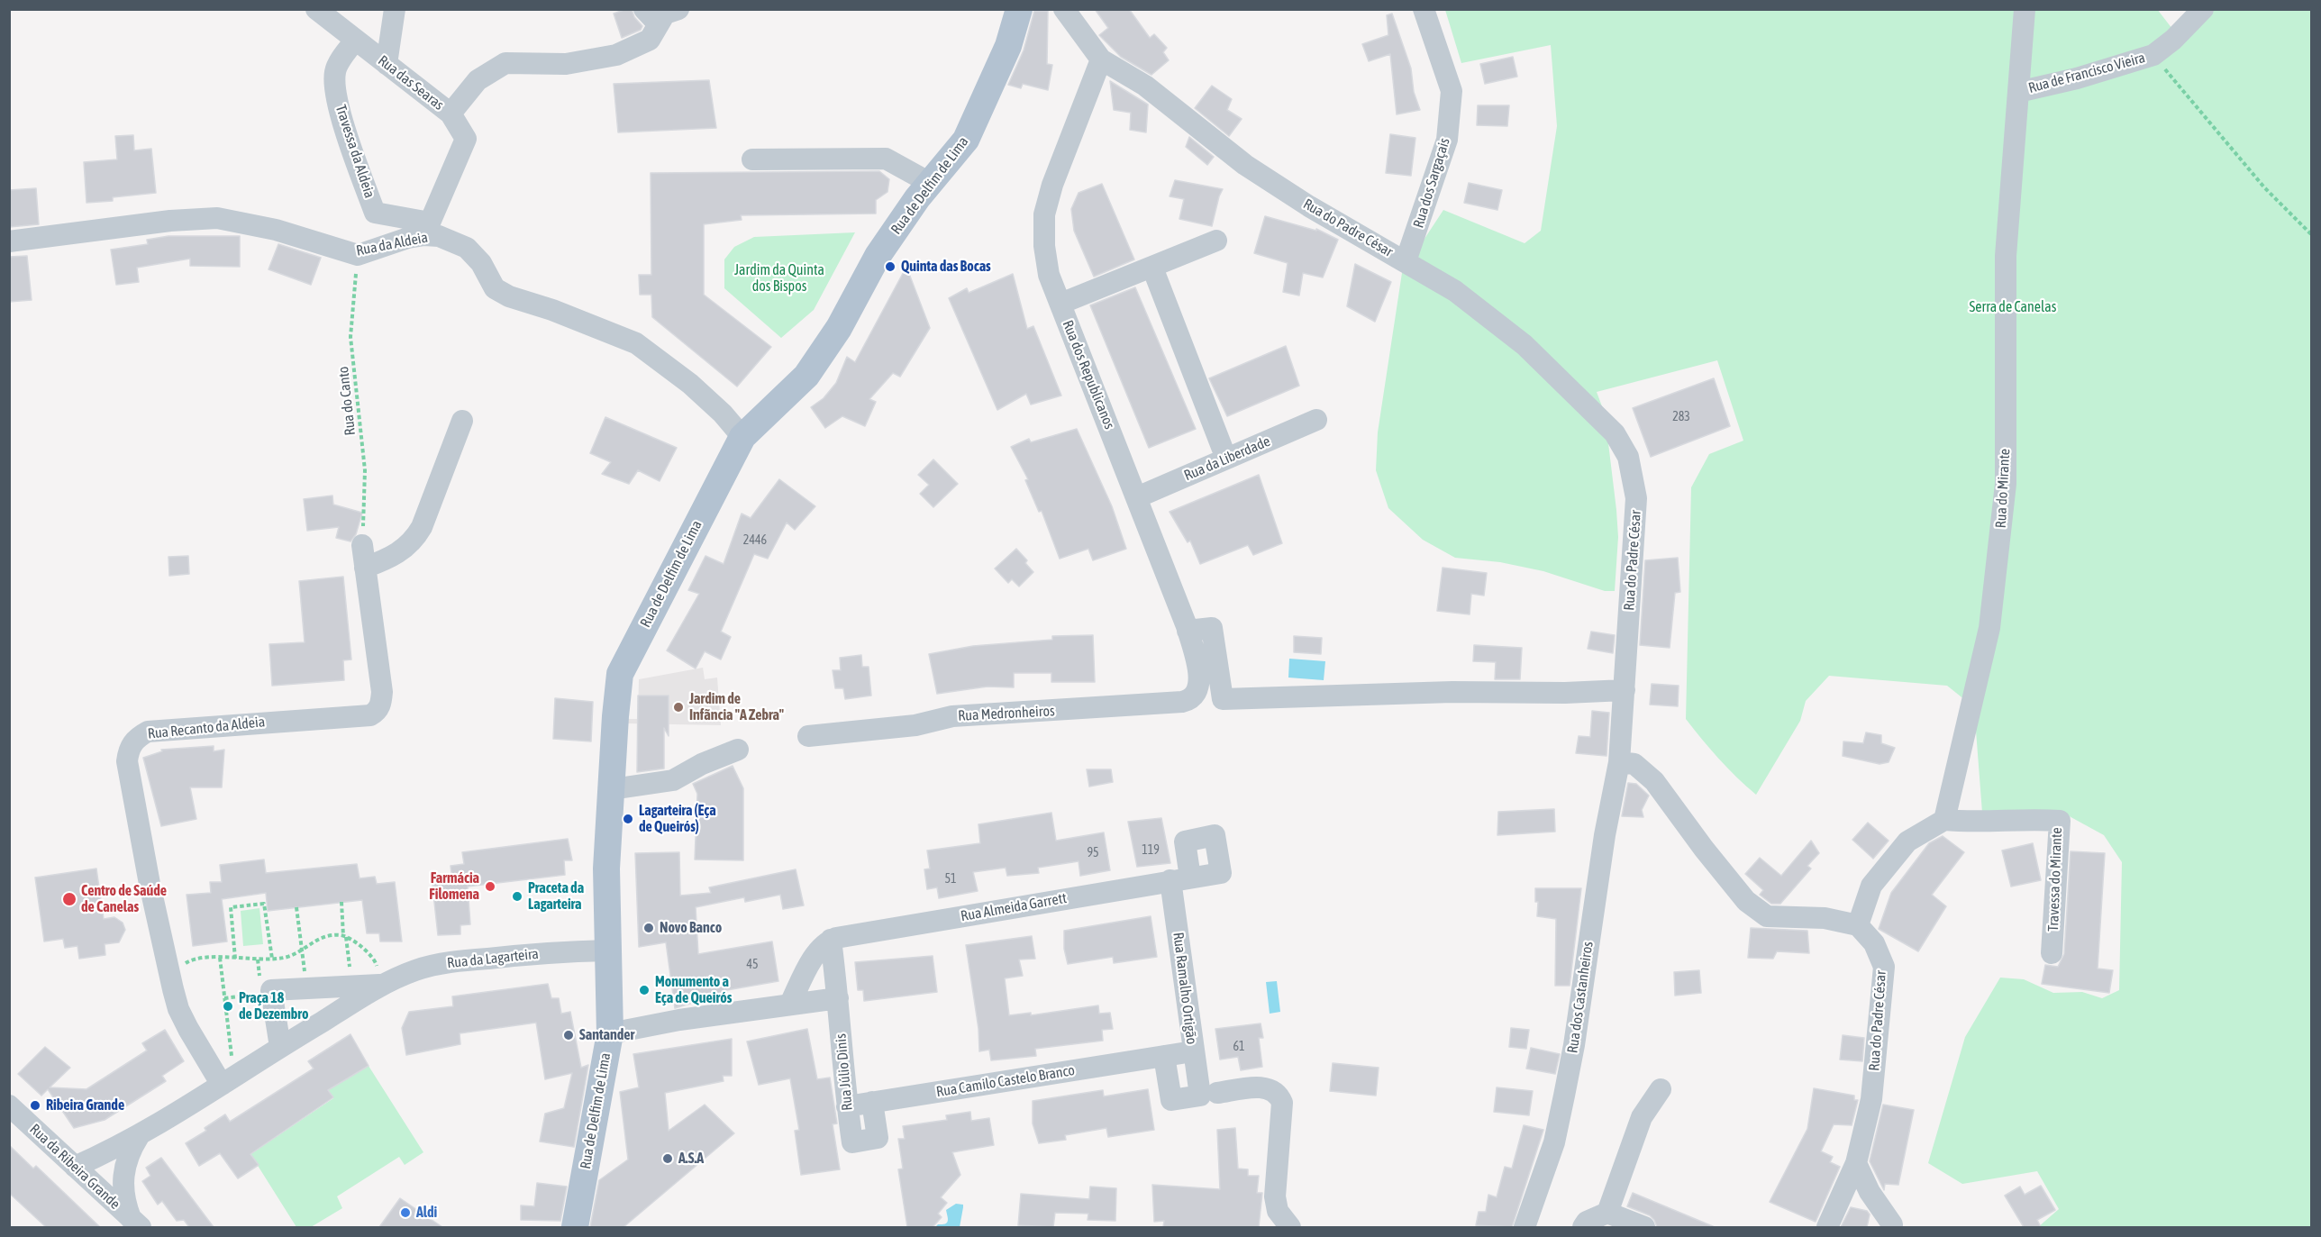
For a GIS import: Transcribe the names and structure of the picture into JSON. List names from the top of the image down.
{
  "streets": {
    "main road": ["Rua de Delfim de Lima"],
    "street": [
      "Rua de Francisco Vieira",
      "Rua das Searas",
      "Travessa da Aldeia",
      "Rua dos Sargaçais",
      "Rua do Padre César",
      "Rua da Aldeia",
      "Rua dos Republicanos",
      "Rua da Liberdade",
      "Rua do Mirante",
      "Rua Medronheiros",
      "Rua Recanto da Aldeia",
      "Travessa do Mirante",
      "Rua Almeida Garrett",
      "Rua da Lagarteira",
      "Rua Ramalho Ortigão",
      "Rua dos Castanheiros",
      "Rua Júlio Dinis",
      "Rua Camilo Castelo Branco",
      "Rua da Ribeira Grande"
    ],
    "path": ["Rua do Canto"]
  },
  "crossings": [
    ["Rua de Francisco Vieira", "Rua do Mirante"],
    ["Rua das Searas", "Travessa da Aldeia"],
    ["Rua das Searas", "Rua da Aldeia"],
    ["Travessa da Aldeia", "Rua da Aldeia"],
    ["Rua dos Sargaçais", "Rua do Padre César"],
    ["Rua de Delfim de Lima", "Rua da Aldeia"],
    ["Rua de Delfim de Lima", "Rua da Lagarteira"],
    ["Rua do Padre César", "Rua dos Republicanos"],
    ["Rua do Padre César", "Rua dos Castanheiros"],
    ["Rua da Aldeia", "Rua do Canto"],
    ["Rua dos Republicanos", "Rua da Liberdade"],
    ["Rua dos Republicanos", "Rua Medronheiros"],
    ["Rua do Canto", "Rua Recanto da Aldeia"],
    ["Rua do Mirante", "Travessa do Mirante"],
    ["Rua Recanto da Aldeia", "Rua da Lagarteira"],
    ["Rua Almeida Garrett", "Rua Ramalho Ortigão"],
    ["Rua Almeida Garrett", "Rua Júlio Dinis"],
    ["Rua da Lagarteira", "Rua da Ribeira Grande"],
    ["Rua Ramalho Ortigão", "Rua Camilo Castelo Branco"],
    ["Rua Júlio Dinis", "Rua Camilo Castelo Branco"]
  ],
  "parks": ["Jardim da Quinta dos Bispos", "Serra de Canelas"],
  "places": [
    "Quinta das Bocas",
    "Jardim de Infãncia \"A Zebra\"",
    "Lagarteira (Eça de Queirós)",
    "Farmácia Filomena",
    "Praceta da Lagarteira",
    "Centro de Saúde de Canelas",
    "Novo Banco",
    "Monumento a Eça de Queirós",
    "Praça 18 de Dezembro",
    "Santander",
    "Ribeira Grande",
    "A.S.A",
    "Aldi"
  ],
  "house_numbers": [
    "283",
    "2446",
    "119",
    "95",
    "51",
    "45",
    "61"
  ]
}
